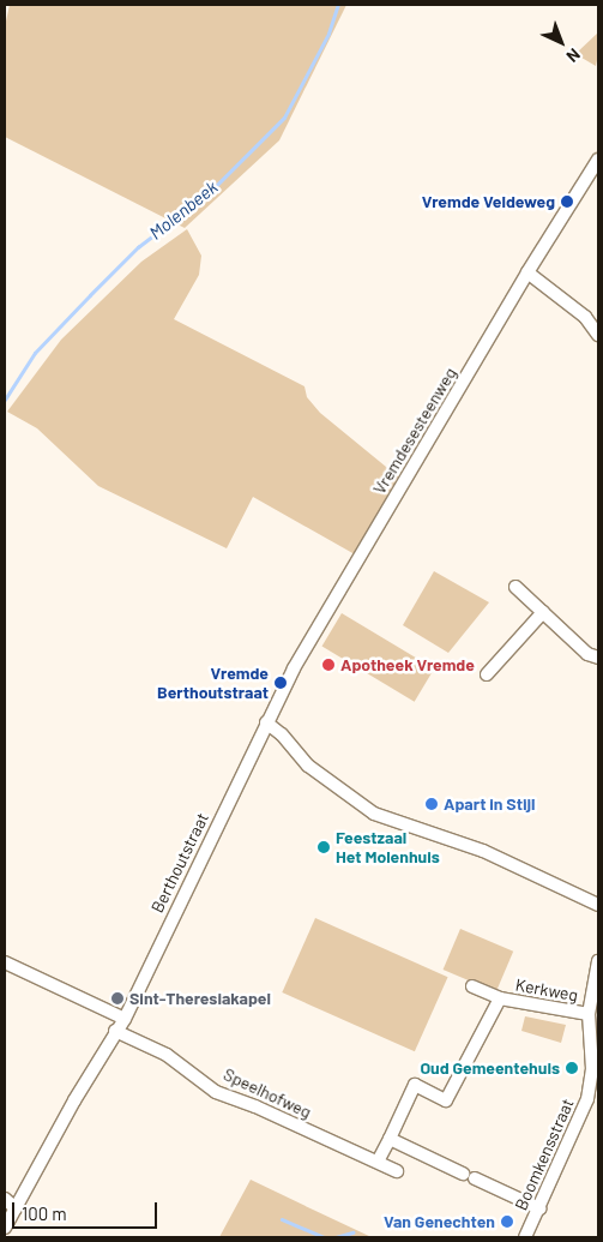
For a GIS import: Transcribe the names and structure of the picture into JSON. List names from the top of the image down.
{
  "streets": {
    "street": [
      "Vremdesesteenweg",
      "Berthoutstraat",
      "Kerkweg",
      "Speelhofweg",
      "Boomkensstraat"
    ]
  },
  "crossings": [
    ["Vremdesesteenweg", "Berthoutstraat"],
    ["Berthoutstraat", "Speelhofweg"],
    ["Kerkweg", "Boomkensstraat"]
  ],
  "water": ["Molenbeek"],
  "places": [
    "Vremde Veldeweg",
    "Apotheek Vremde",
    "Vremde Berthoutstraat",
    "Apart in Stijl",
    "Feestzaal Het Molenhuis",
    "Sint-Theresiakapel",
    "Oud Gemeentehuis",
    "Van Genechten"
  ],
  "scale_bar": "100 m",
  "north": "bottom right"
}
